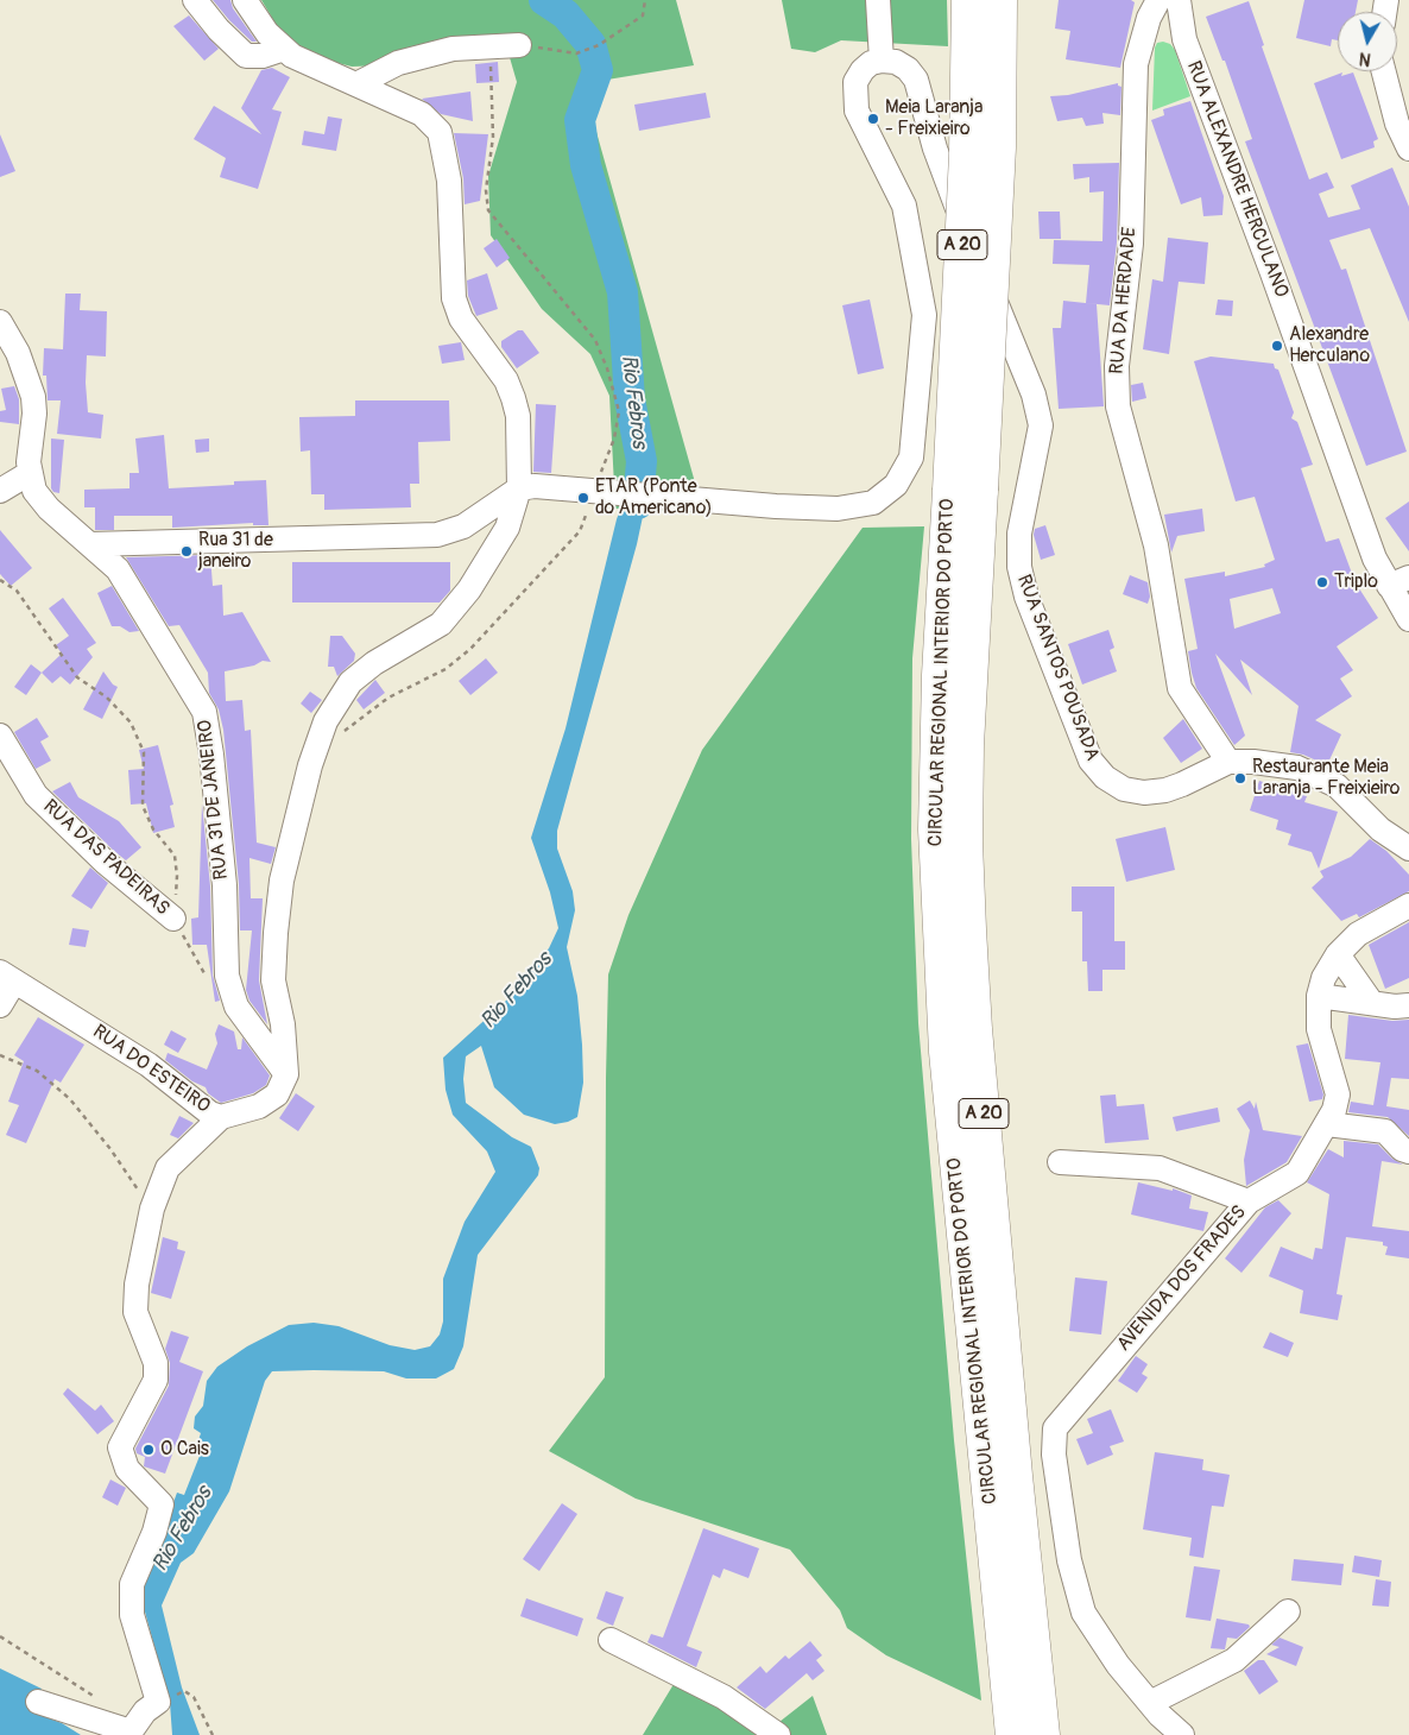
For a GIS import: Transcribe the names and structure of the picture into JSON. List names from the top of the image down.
{
  "streets": {
    "highway": ["A 20", "CIRCULAR REGIONAL INTERIOR DO PORTO"],
    "street": [
      "RUA ALEXANDRE HERCULANO",
      "RUA DA HERDADE",
      "RUA SANTOS POUSADA",
      "RUA 31 DE JANEIRO",
      "RUA DAS PADEIRAS",
      "RUA DO ESTEIRO",
      "AVENIDA DOS FRADES"
    ]
  },
  "crossings": [
    ["RUA DA HERDADE", "RUA SANTOS POUSADA"]
  ],
  "water": ["Rio Febros"],
  "places": [
    "Meia Laranja - Freixieiro",
    "Alexandre Herculano",
    "ETAR (Ponte do Americano)",
    "Rua 31 de janeiro",
    "Triplo",
    "Restaurante Meia Laranja - Freixieiro",
    "O Cais"
  ],
  "north": "bottom"
}
